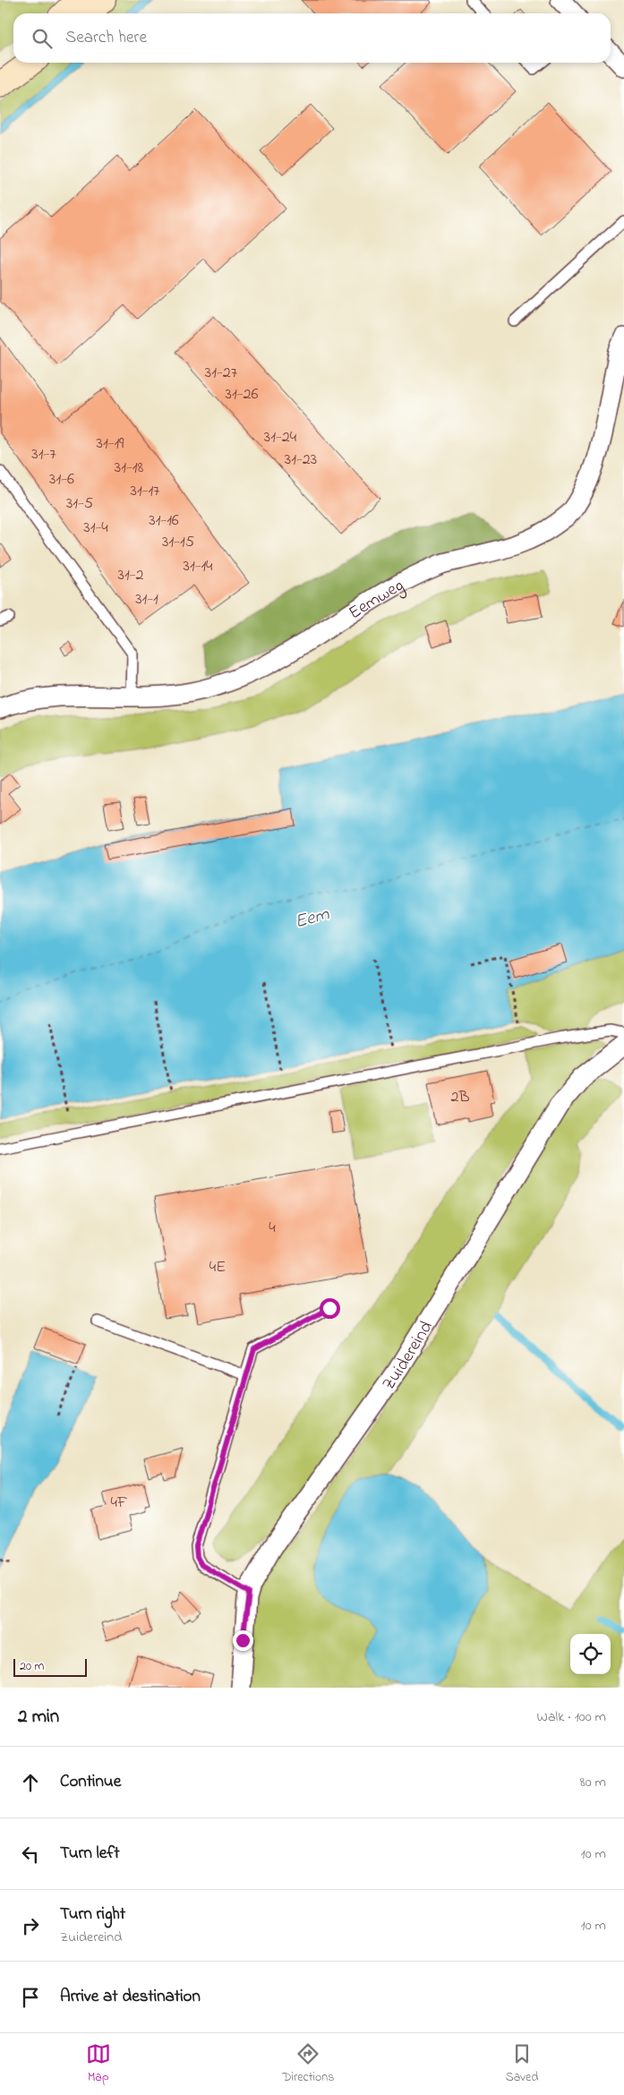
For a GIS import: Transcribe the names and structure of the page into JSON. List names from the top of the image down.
{
  "streets": {
    "street": ["Eemweg", "Zuidereind"]
  },
  "water": ["Eem"],
  "house_numbers": [
    "31-27",
    "31-26",
    "31-24",
    "31-19",
    "31-7",
    "31-23",
    "31-18",
    "31-6",
    "31-17",
    "31-5",
    "31-16",
    "31-4",
    "31-15",
    "31-14",
    "31-2",
    "31-1",
    "2B",
    "4",
    "4E",
    "4F"
  ],
  "scale_bar": "20 m",
  "page": {
    "search": "Search here",
    "scale": "20 m",
    "heading": ["2 min", "Walk · 100 m"],
    "list": [
      ["Continue", "80 m"],
      ["Turn left", "10 m"],
      ["Turn right", "Zuidereind", "10 m"],
      "Arrive at destination"
    ],
    "nav": ["Map", "Directions", "Saved"]
  }
}
